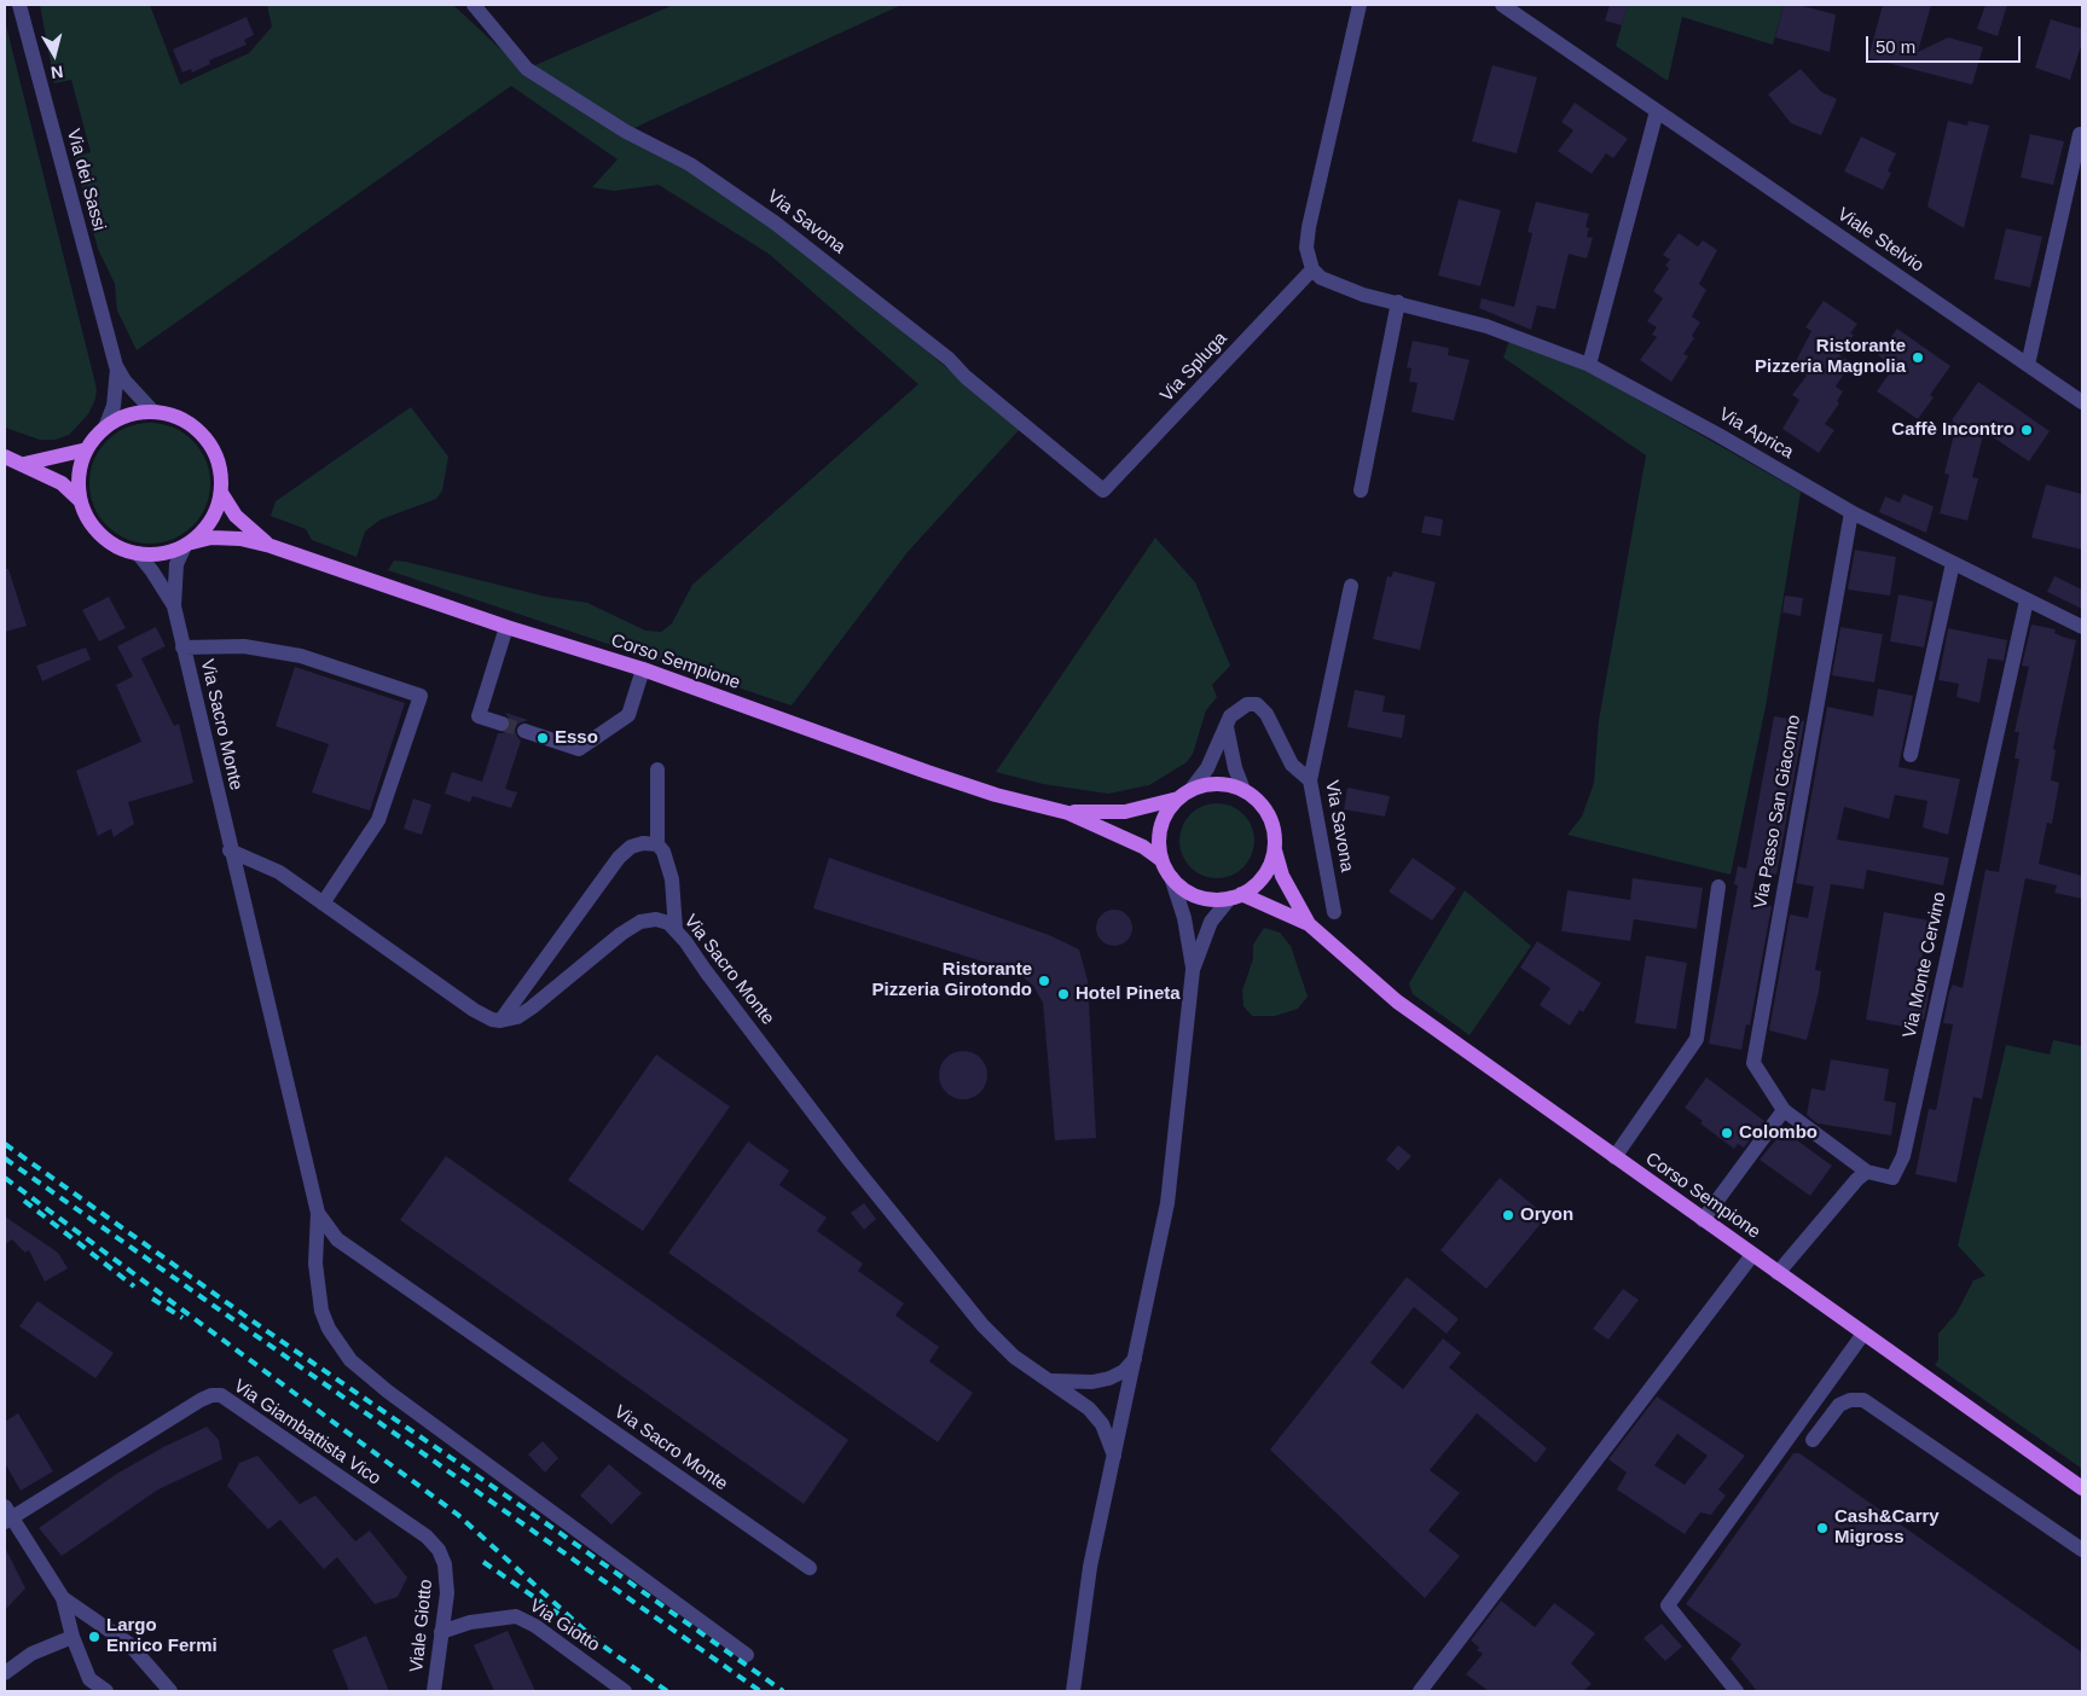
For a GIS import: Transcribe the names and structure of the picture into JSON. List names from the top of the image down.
{
  "streets": {
    "main road": ["Corso Sempione"],
    "street": [
      "Via dei Sassi",
      "Via Savona",
      "Viale Stelvio",
      "Via Spluga",
      "Via Aprica",
      "Via Sacro Monte",
      "Via Passo San Giacomo",
      "Via Monte Cervino",
      "Via Giambattista Vico",
      "Viale Giotto",
      "Via Giotto"
    ]
  },
  "crossings": [
    ["Via dei Sassi", "Via Sacro Monte"],
    ["Via Savona", "Via Spluga"],
    ["Via Aprica", "Via Passo San Giacomo"],
    ["Via Aprica", "Via Monte Cervino"],
    ["Via Passo San Giacomo", "Via Monte Cervino"],
    ["Via Giambattista Vico", "Viale Giotto"],
    ["Viale Giotto", "Via Giotto"]
  ],
  "places": [
    "Ristorante Pizzeria Magnolia",
    "Caffè Incontro",
    "Esso",
    "Ristorante Pizzeria Girotondo",
    "Hotel Pineta",
    "Colombo",
    "Oryon",
    "Cash&Carry Migross",
    "Largo Enrico Fermi"
  ],
  "scale_bar": "50 m",
  "north": "bottom"
}
